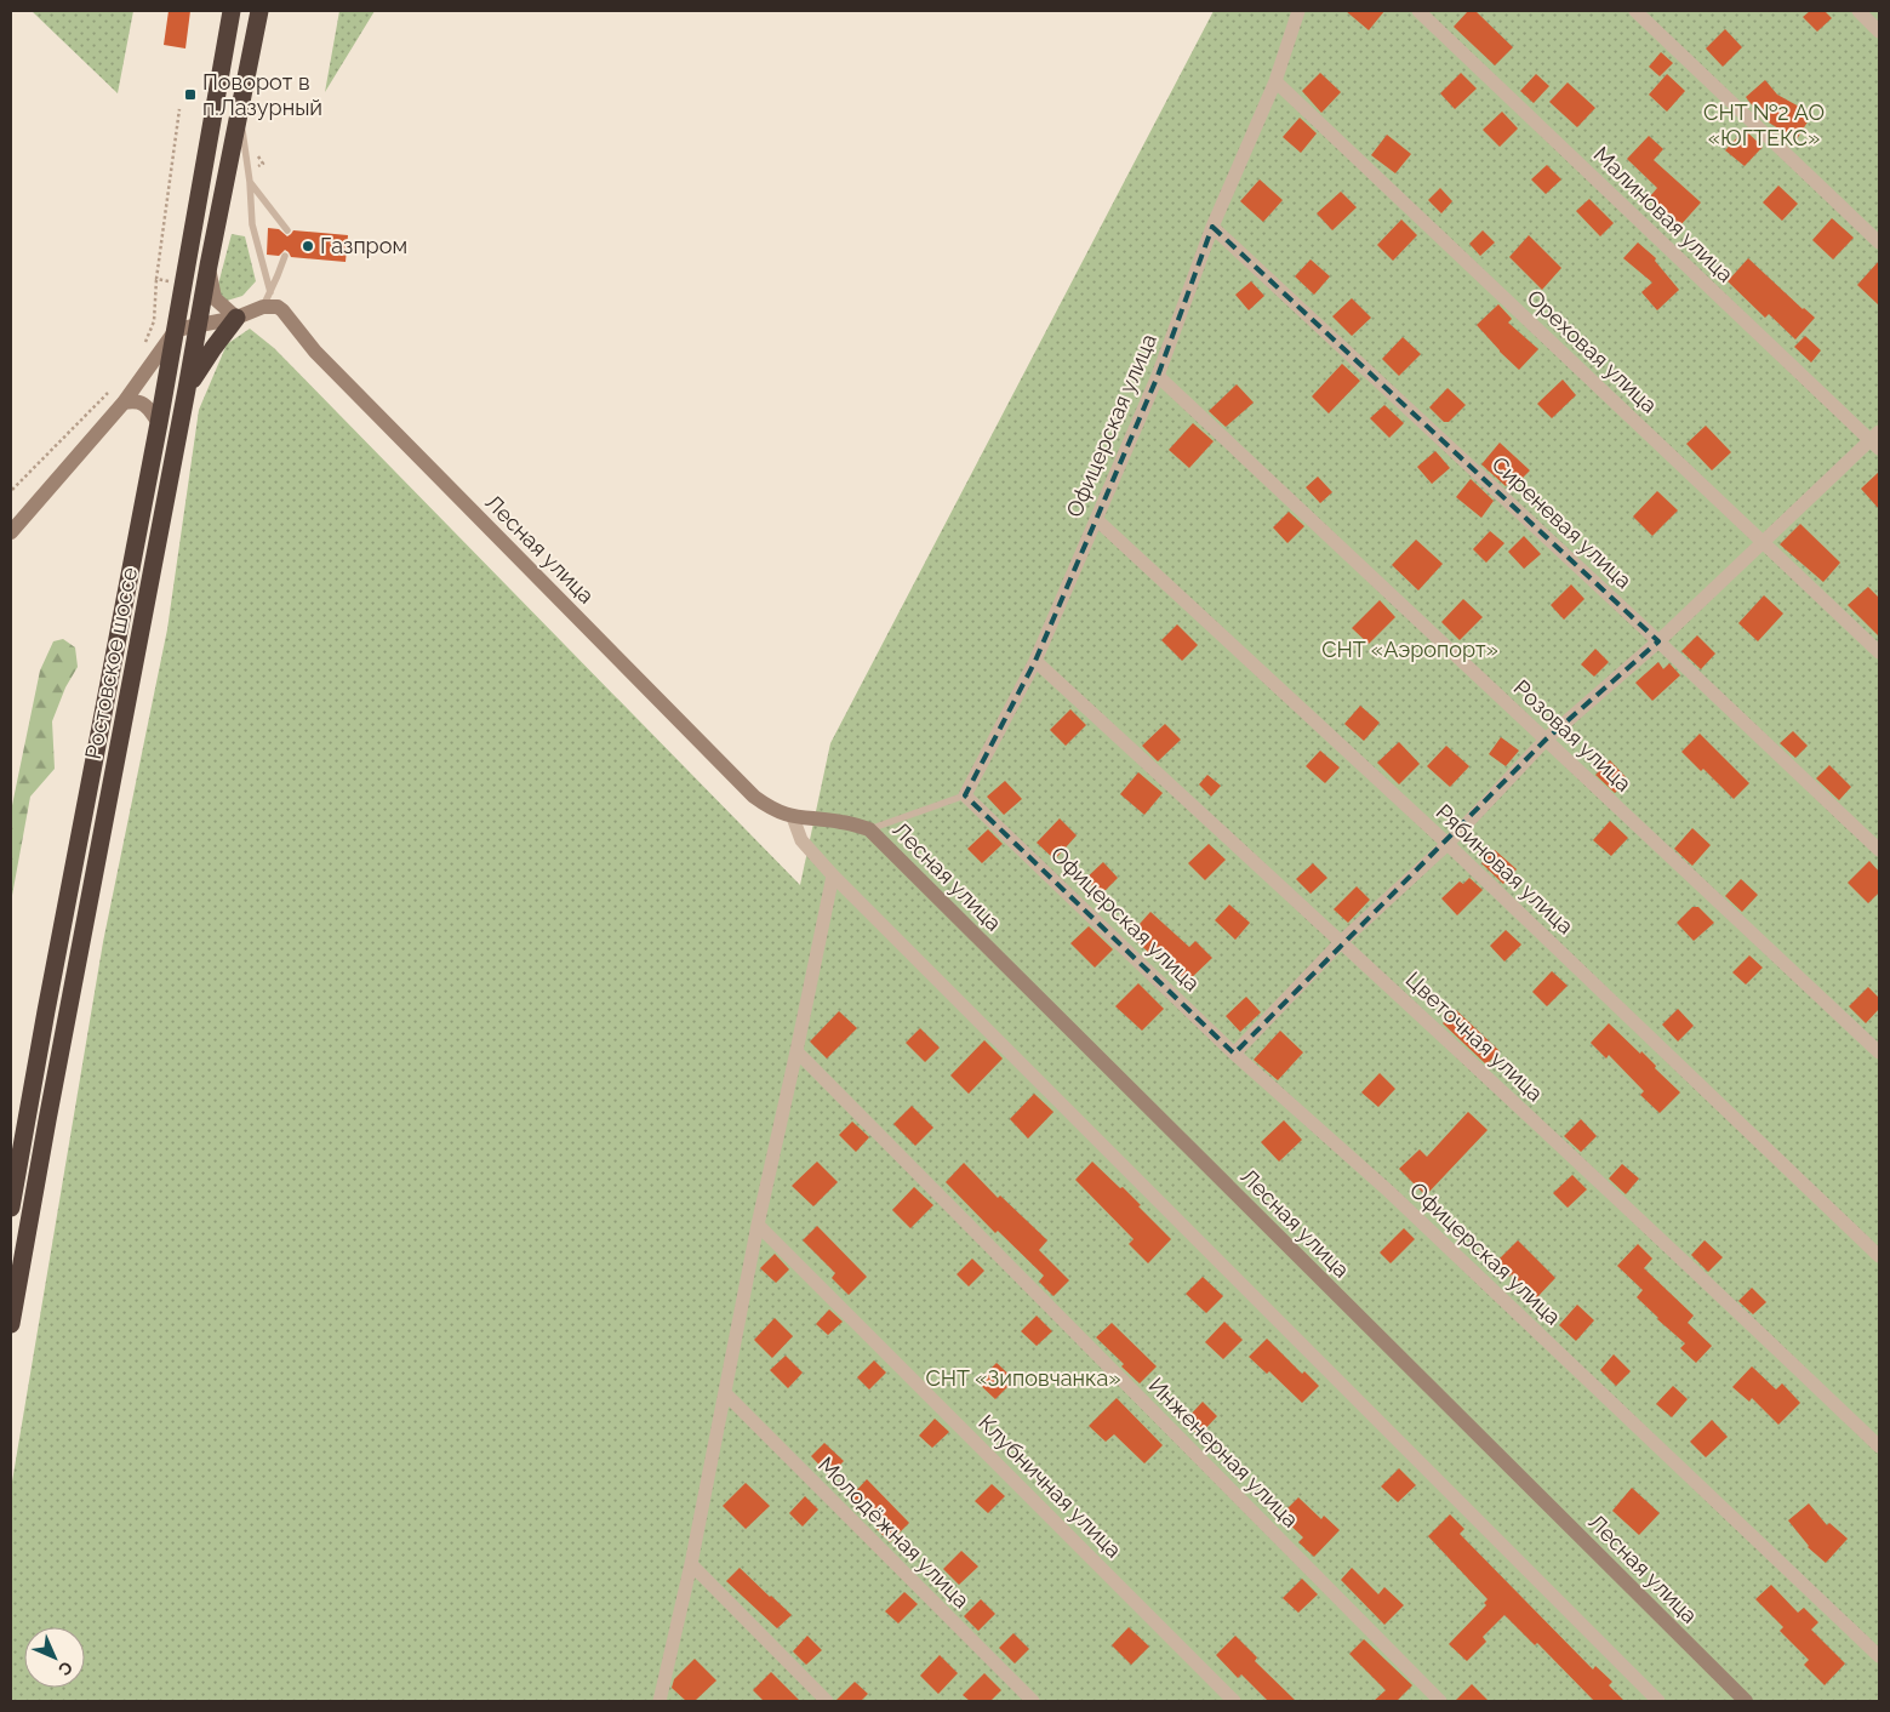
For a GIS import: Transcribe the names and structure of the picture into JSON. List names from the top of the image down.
{
  "streets": {
    "highway": ["Ростовское шоссе"],
    "street": [
      "Малиновая улица",
      "Ореховая улица",
      "Офицерская улица",
      "Сиреневая улица",
      "Лесная улица",
      "Розовая улица",
      "Рябиновая улица",
      "Цветочная улица",
      "Инженерная улица",
      "Клубничная улица",
      "Молодёжная улица"
    ]
  },
  "crossings": [
    ["Ореховая улица", "Офицерская улица"],
    ["Офицерская улица", "Сиреневая улица"],
    ["Офицерская улица", "Розовая улица"],
    ["Офицерская улица", "Рябиновая улица"],
    ["Офицерская улица", "Цветочная улица"]
  ],
  "parks": ["СНТ №2 АО «ЮГТЕКС»", "СНТ «Аэропорт»", "СНТ «Зиповчанка»"],
  "places": {
    "transit": ["Поворот в п.Лазурный"],
    "other": ["Газпром"]
  },
  "north": "bottom right"
}
